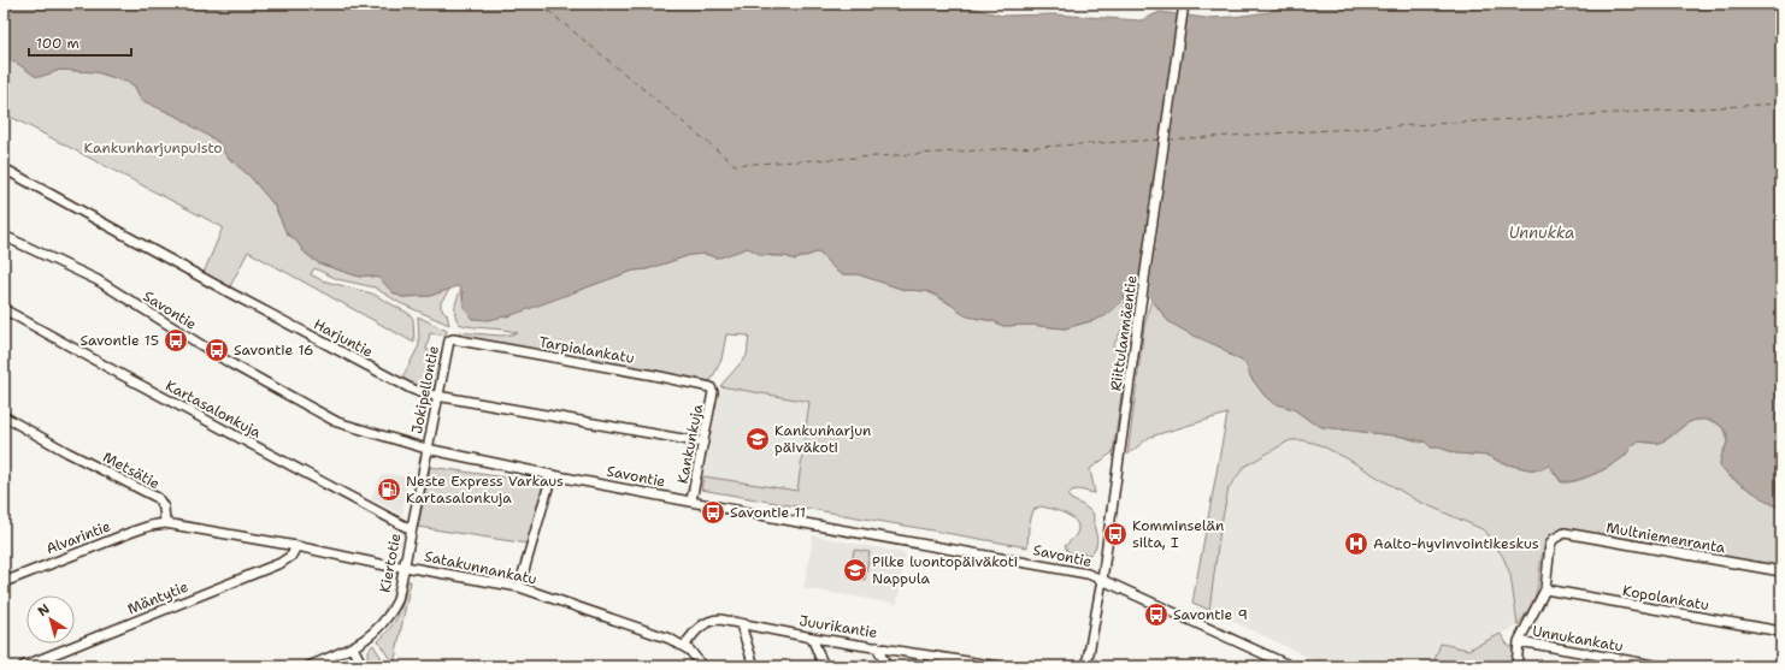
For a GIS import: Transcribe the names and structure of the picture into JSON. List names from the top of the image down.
{
  "streets": {
    "street": [
      "Savontie",
      "Riittulanmäentie",
      "Harjuntie",
      "Tarpialankatu",
      "Jokipellontie",
      "Kartasalonkuja",
      "Kankunkuja",
      "Metsätie",
      "Alvarintie",
      "Multniemenranta",
      "Kiertotie",
      "Satakunnankatu",
      "Mäntytie",
      "Kopolankatu",
      "Juurikantie",
      "Unnukankatu"
    ]
  },
  "crossings": [
    ["Savontie", "Riittulanmäentie"],
    ["Savontie", "Jokipellontie"],
    ["Savontie", "Kankunkuja"],
    ["Savontie", "Kiertotie"],
    ["Harjuntie", "Jokipellontie"],
    ["Harjuntie", "Kankunkuja"],
    ["Tarpialankatu", "Jokipellontie"],
    ["Tarpialankatu", "Kankunkuja"],
    ["Jokipellontie", "Kiertotie"],
    ["Kartasalonkuja", "Kiertotie"],
    ["Metsätie", "Alvarintie"],
    ["Multniemenranta", "Kopolankatu"],
    ["Kiertotie", "Satakunnankatu"],
    ["Satakunnankatu", "Mäntytie"],
    ["Satakunnankatu", "Juurikantie"]
  ],
  "water": ["Unnukka"],
  "parks": ["Kankunharjunpuisto"],
  "places": {
    "bus stop": [
      "Savontie 15",
      "Savontie 16",
      "Savontie 11",
      "Komminselän silta, I",
      "Savontie 9"
    ],
    "school or university": ["Kankunharjun päiväkoti", "Pilke luontopäiväkoti Nappula"],
    "fuel station": ["Neste Express Varkaus Kartasalonkuja"],
    "hospital": ["Aalto-hyvinvointikeskus"]
  },
  "scale_bar": "100 m",
  "north": "top left"
}
